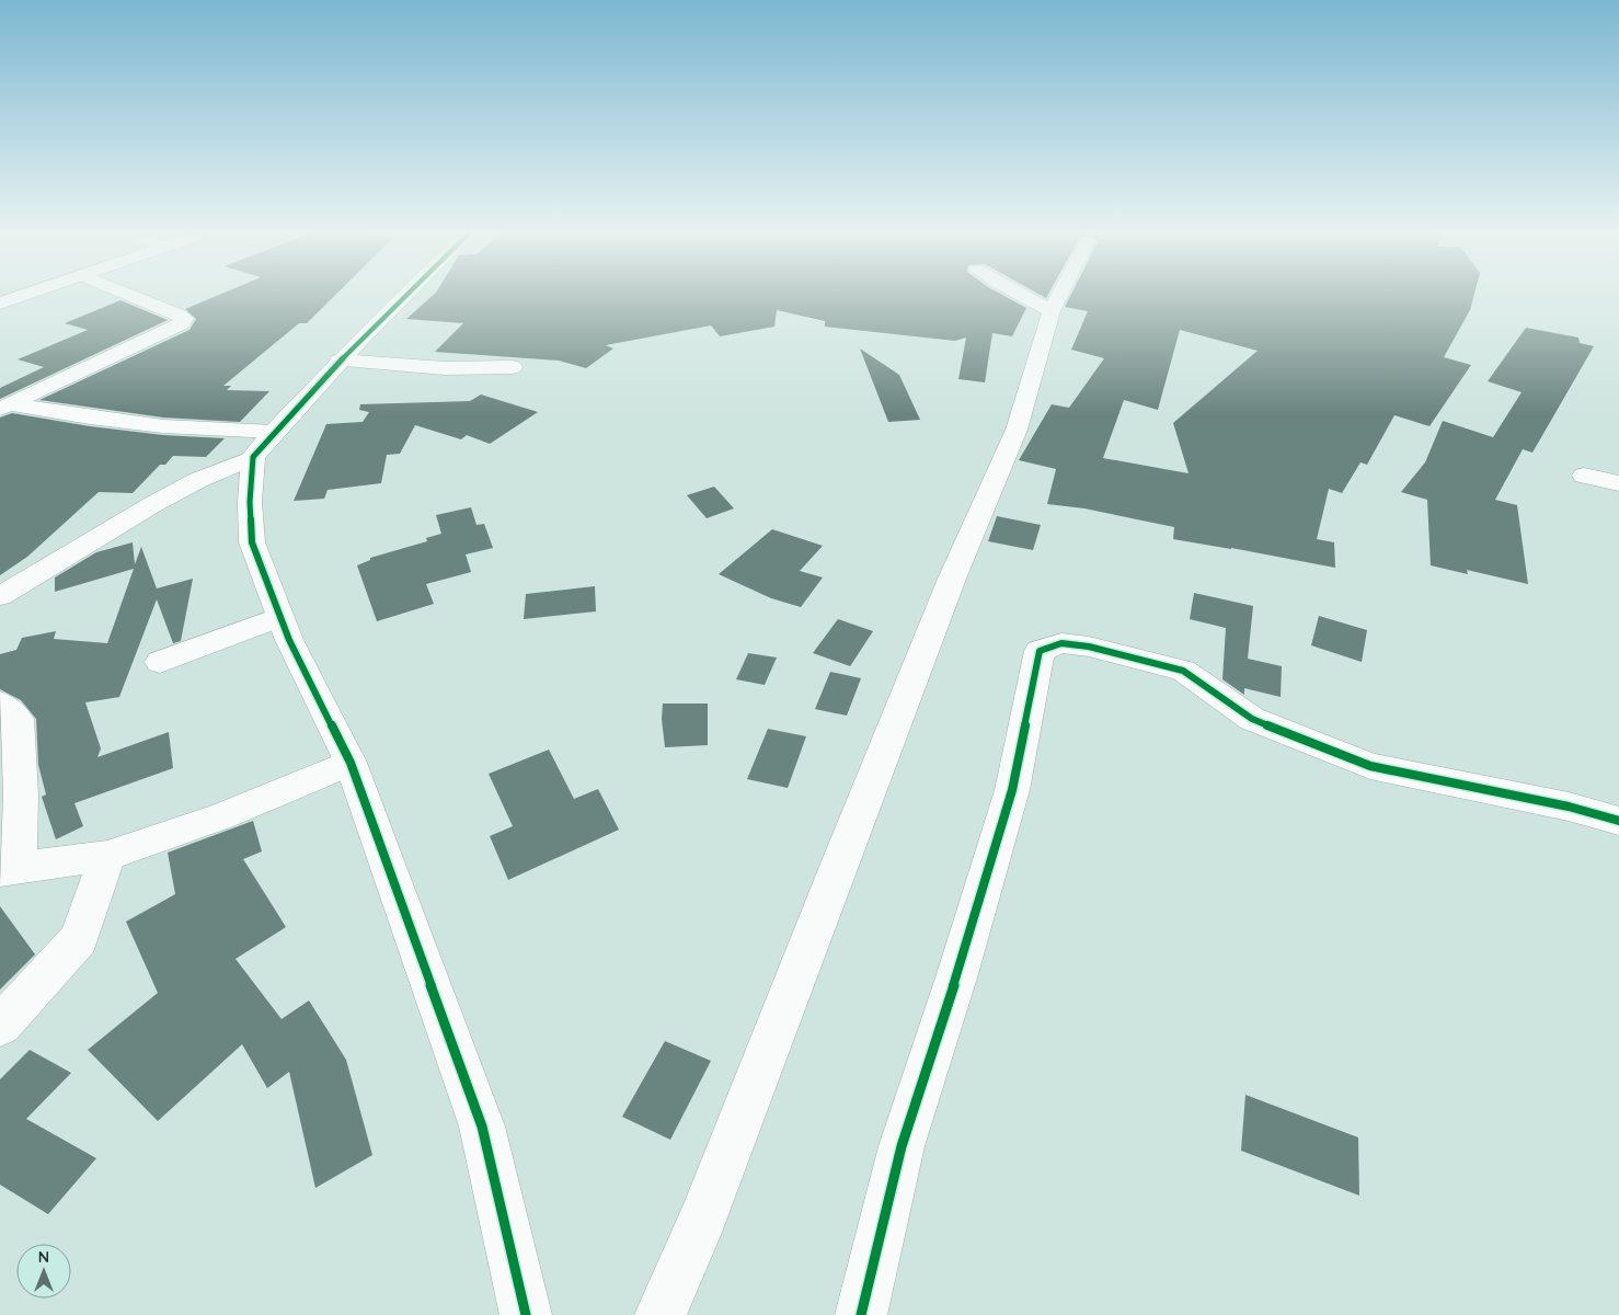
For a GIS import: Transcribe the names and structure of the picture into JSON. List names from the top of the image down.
{
  "north": "top"
}
